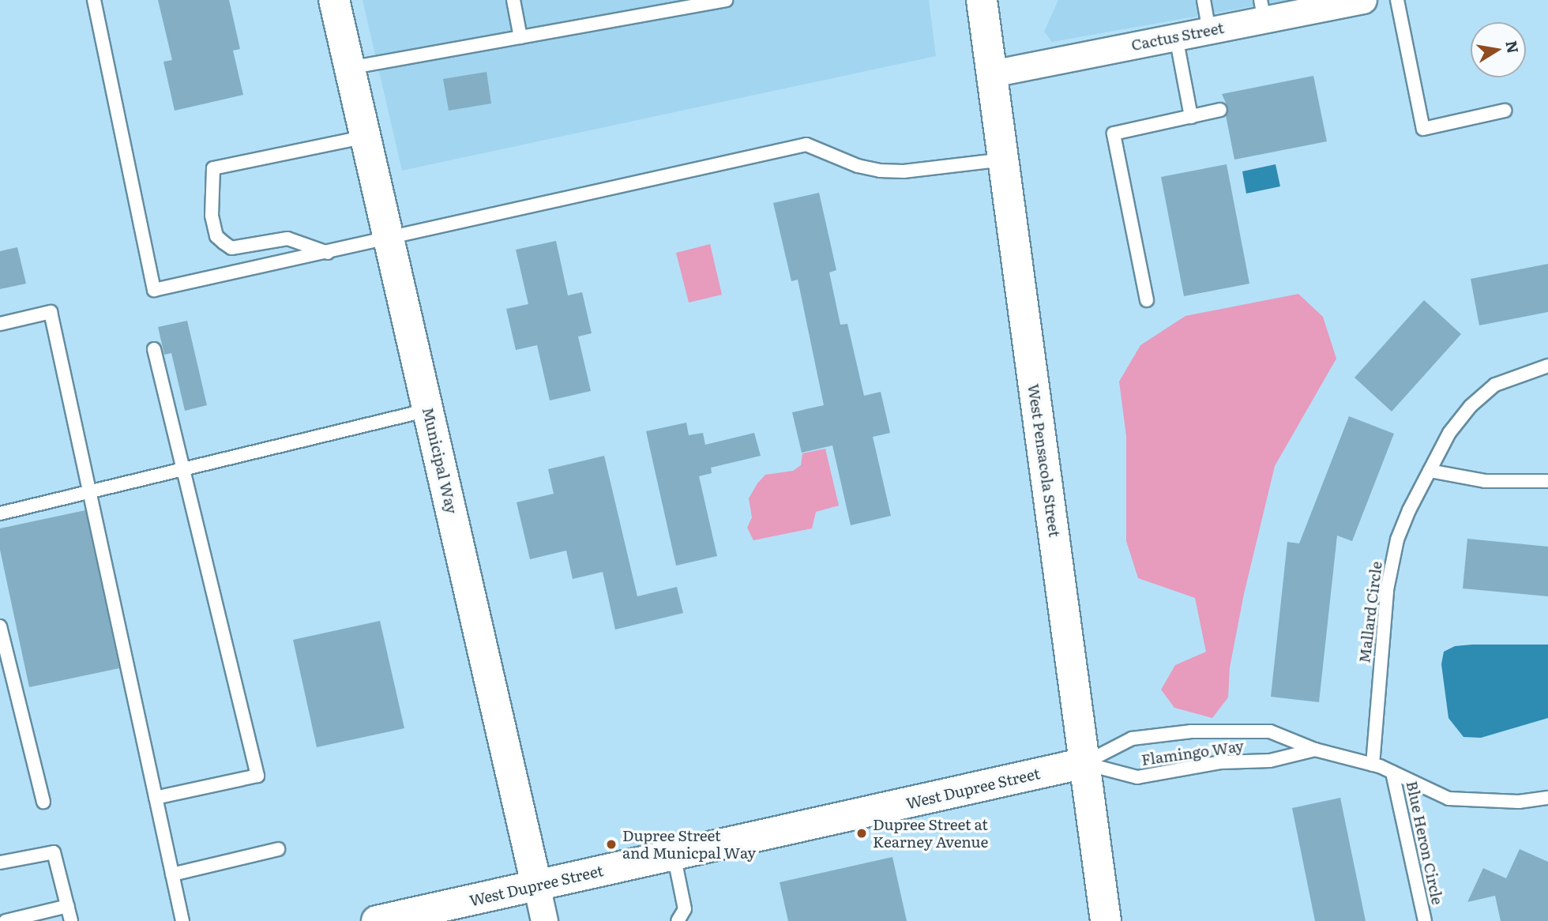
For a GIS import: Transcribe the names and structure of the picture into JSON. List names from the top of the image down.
{
  "streets": {
    "street": [
      "Cactus Street",
      "Municipal Way",
      "West Pensacola Street",
      "West Dupree Street"
    ],
    "lane": ["Mallard Circle", "Flamingo Way", "Blue Heron Circle"]
  },
  "crossings": [
    ["Cactus Street", "West Pensacola Street"],
    ["Municipal Way", "West Dupree Street"],
    ["West Pensacola Street", "Flamingo Way"],
    ["West Pensacola Street", "West Dupree Street"],
    ["Mallard Circle", "Flamingo Way"],
    ["Flamingo Way", "West Dupree Street"],
    ["Flamingo Way", "Blue Heron Circle"]
  ],
  "places": ["Dupree Street at Kearney Avenue", "Dupree Street and Municpal Way"],
  "north": "right"
}
